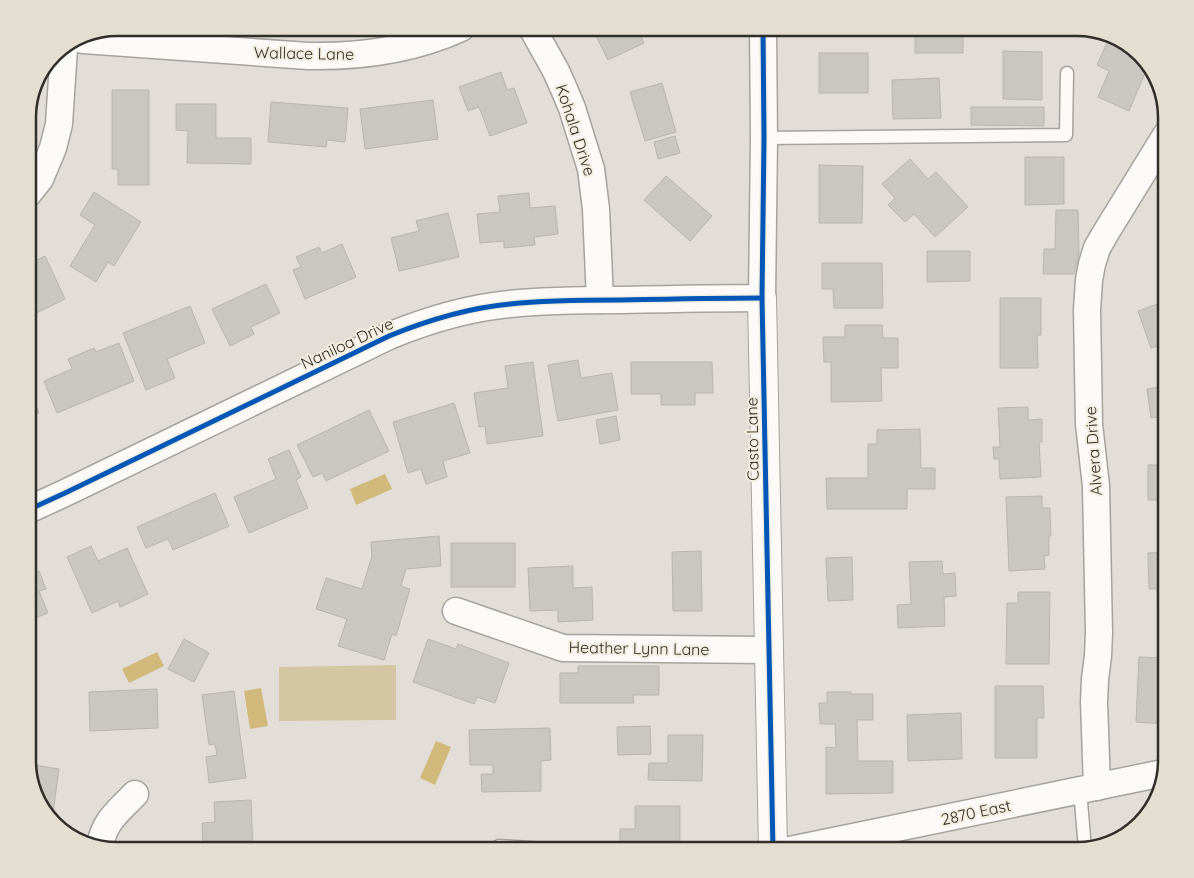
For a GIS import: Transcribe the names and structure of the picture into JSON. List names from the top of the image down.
{
  "streets": {
    "street": [
      "Wallace Lane",
      "Kohala Drive",
      "Naniloa Drive",
      "Casto Lane",
      "Alvera Drive",
      "Heather Lynn Lane",
      "2870 East"
    ]
  },
  "crossings": [
    ["Kohala Drive", "Naniloa Drive"],
    ["Naniloa Drive", "Casto Lane"],
    ["Casto Lane", "Heather Lynn Lane"],
    ["Alvera Drive", "2870 East"]
  ]
}
